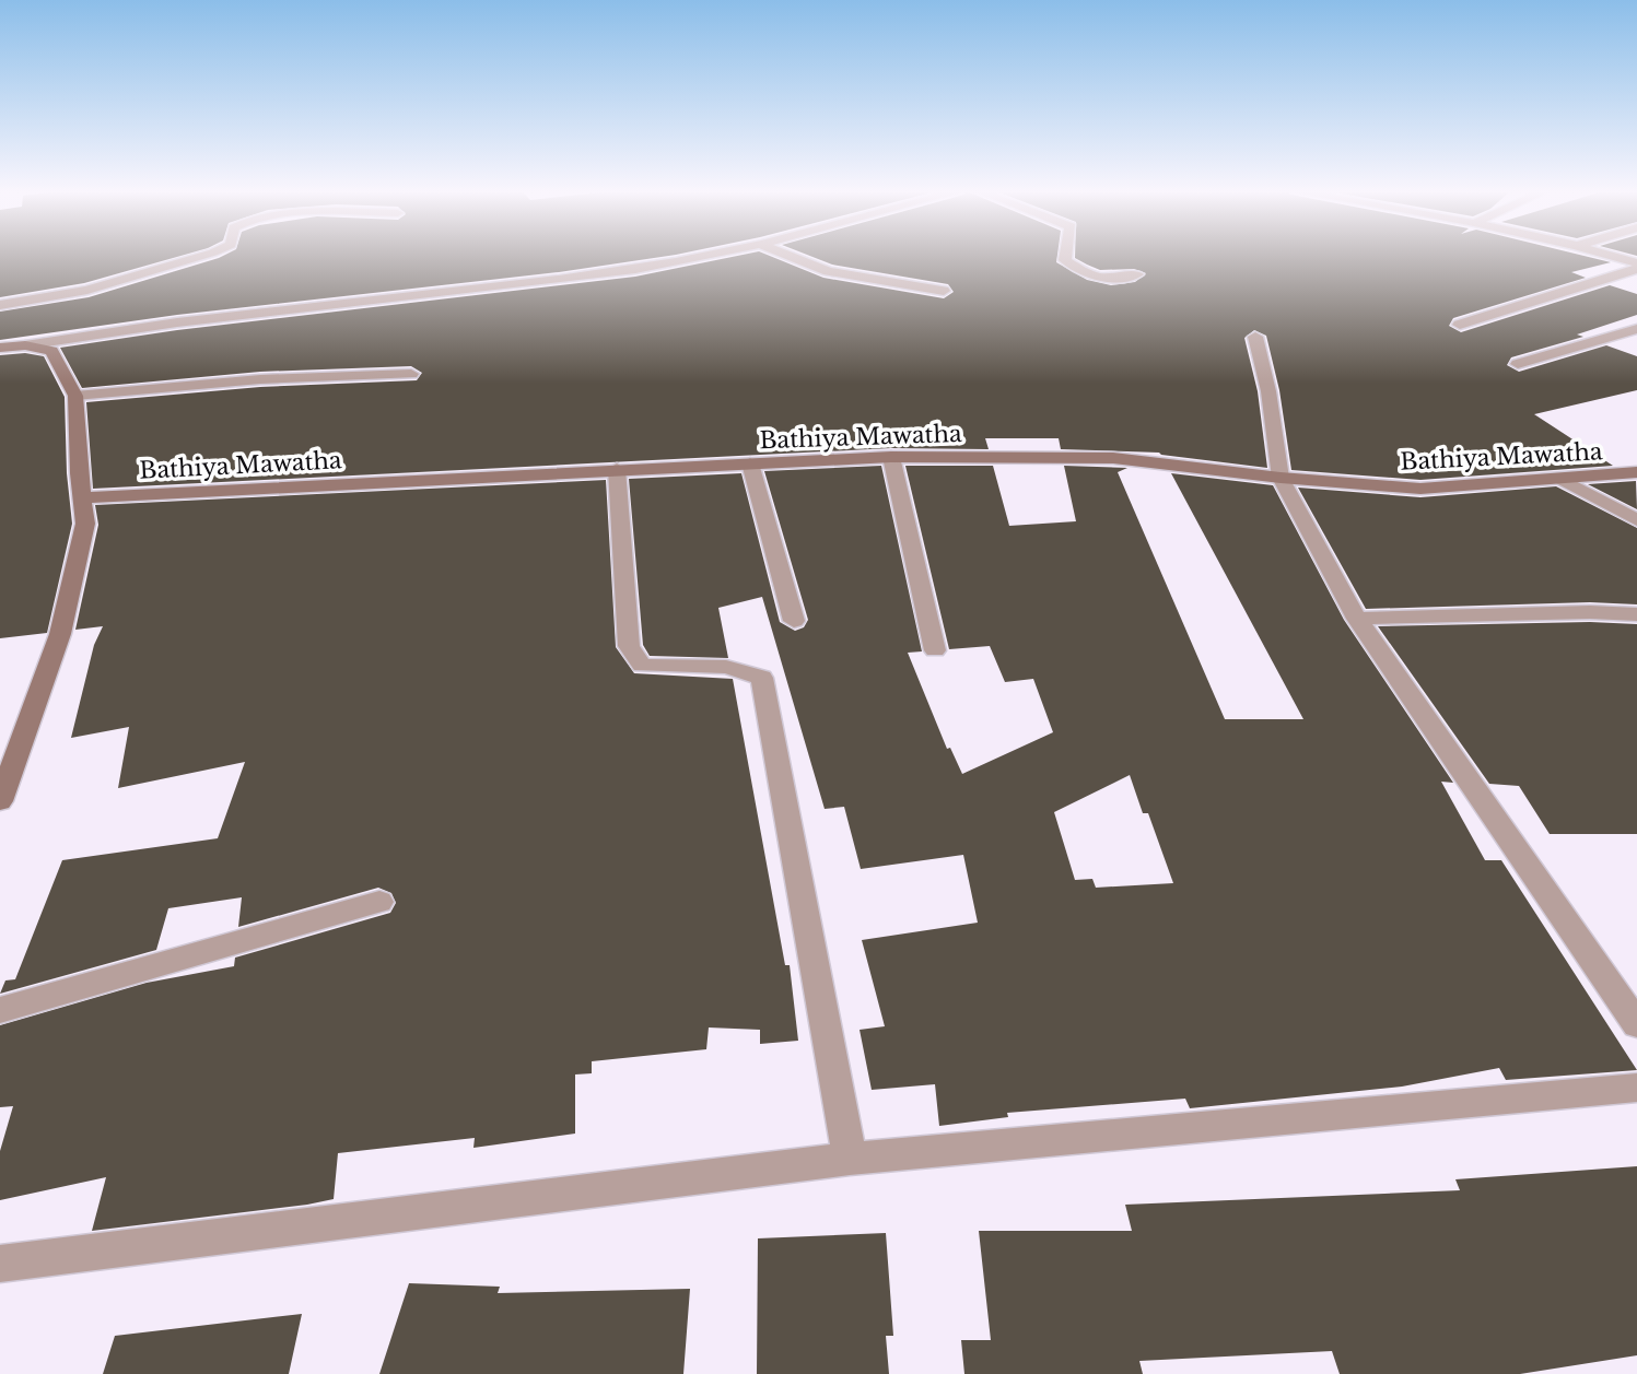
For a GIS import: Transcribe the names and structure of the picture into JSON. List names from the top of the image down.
{
  "streets": {
    "street": ["Bathiya Mawatha"]
  }
}
